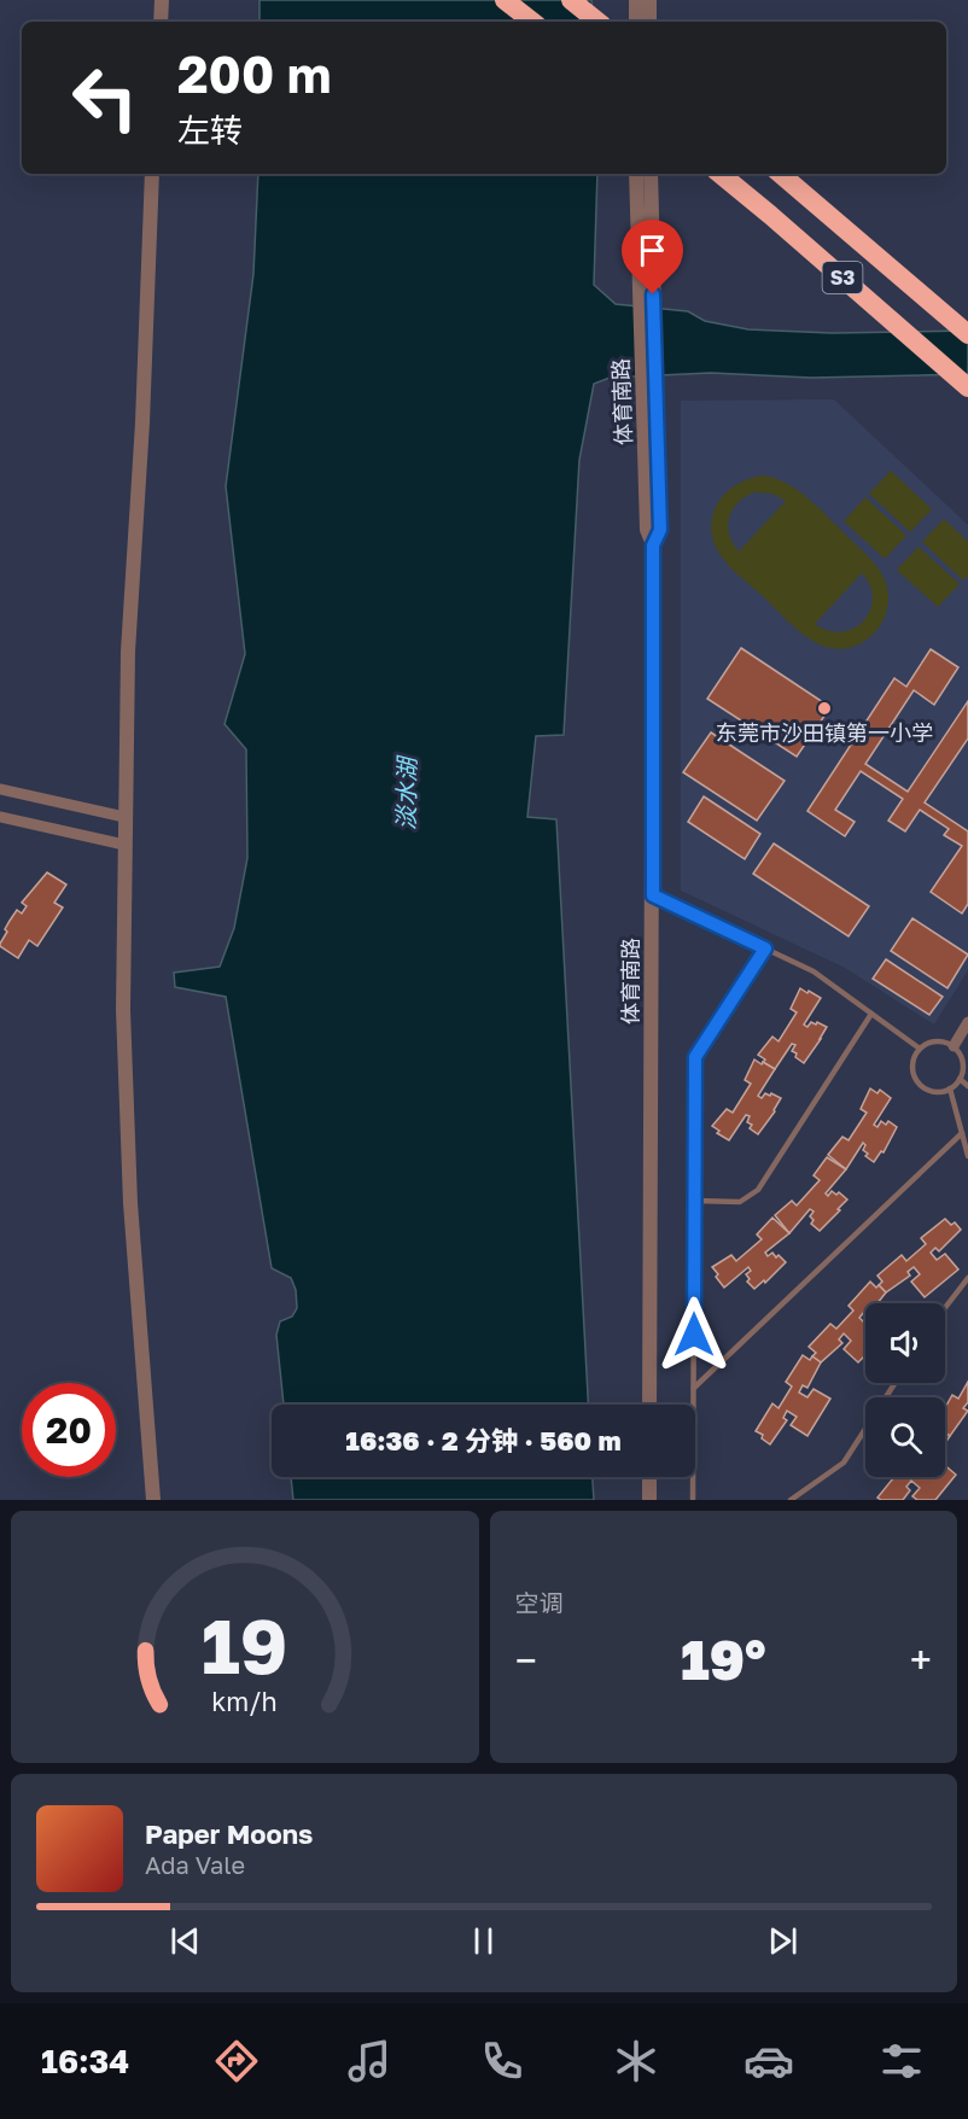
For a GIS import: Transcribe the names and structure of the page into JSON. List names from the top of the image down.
{
  "streets": {
    "highway": ["S3"],
    "street": ["体育南路"]
  },
  "water": ["淡水湖"],
  "places": ["东莞市沙田镇第一小学"],
  "page": {
    "turn": ["200 m", "左转"],
    "limit": "20",
    "trip": "16:36 · 2 分钟 · 560 m",
    "tile": "空调",
    "heat": ["−", "19°", "+"],
    "song": ["Paper Moons", "Ada Vale"],
    "tabs": "16:34",
    "gauge": ["19", "km/h"]
  }
}
